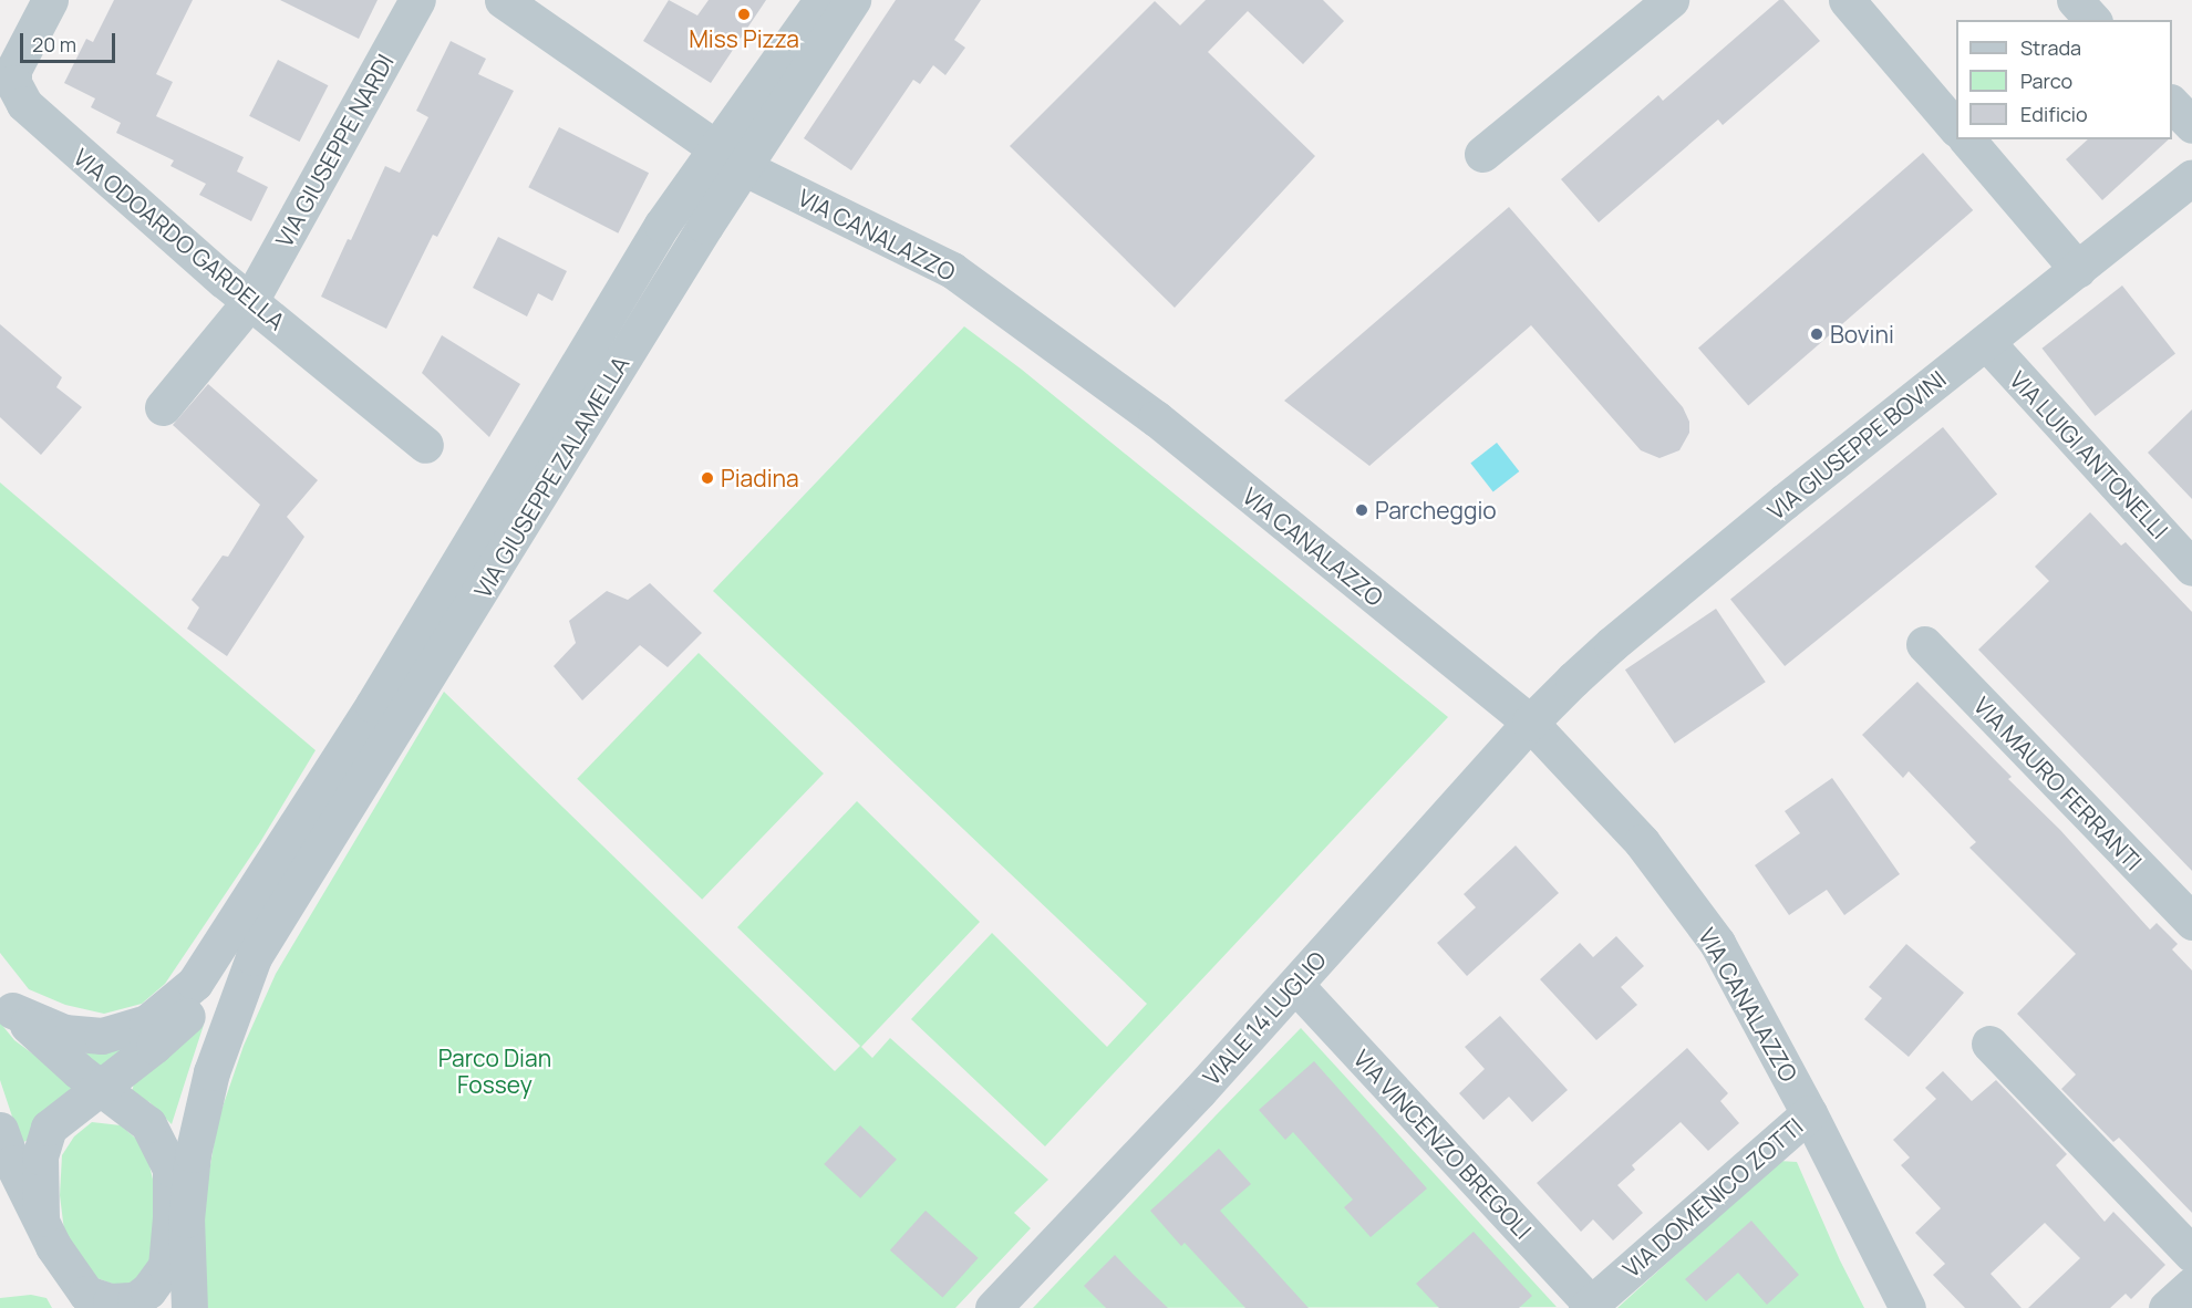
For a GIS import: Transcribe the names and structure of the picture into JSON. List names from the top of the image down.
{
  "streets": {
    "street": [
      "VIA GIUSEPPE NARDI",
      "VIA CANALAZZO",
      "VIA ODOARDO GARDELLA",
      "VIA GIUSEPPE BOVINI",
      "VIA LUIGI ANTONELLI",
      "VIA GIUSEPPE ZALAMELLA",
      "VIA MAURO FERRANTI",
      "VIALE 14 LUGLIO",
      "VIA VINCENZO BREGOLI",
      "VIA DOMENICO ZOTTI"
    ]
  },
  "crossings": [
    ["VIA GIUSEPPE NARDI", "VIA ODOARDO GARDELLA"],
    ["VIA CANALAZZO", "VIA GIUSEPPE BOVINI"],
    ["VIA CANALAZZO", "VIA GIUSEPPE ZALAMELLA"],
    ["VIA CANALAZZO", "VIALE 14 LUGLIO"],
    ["VIA CANALAZZO", "VIA DOMENICO ZOTTI"],
    ["VIA GIUSEPPE BOVINI", "VIA LUIGI ANTONELLI"],
    ["VIA GIUSEPPE BOVINI", "VIALE 14 LUGLIO"],
    ["VIALE 14 LUGLIO", "VIA VINCENZO BREGOLI"],
    ["VIA VINCENZO BREGOLI", "VIA DOMENICO ZOTTI"]
  ],
  "parks": ["Parco Dian Fossey"],
  "places": [
    "Miss Pizza",
    "Bovini",
    "Piadina",
    "Parcheggio"
  ],
  "legend": ["Strada", "Parco", "Edificio"],
  "scale_bar": "20 m"
}
